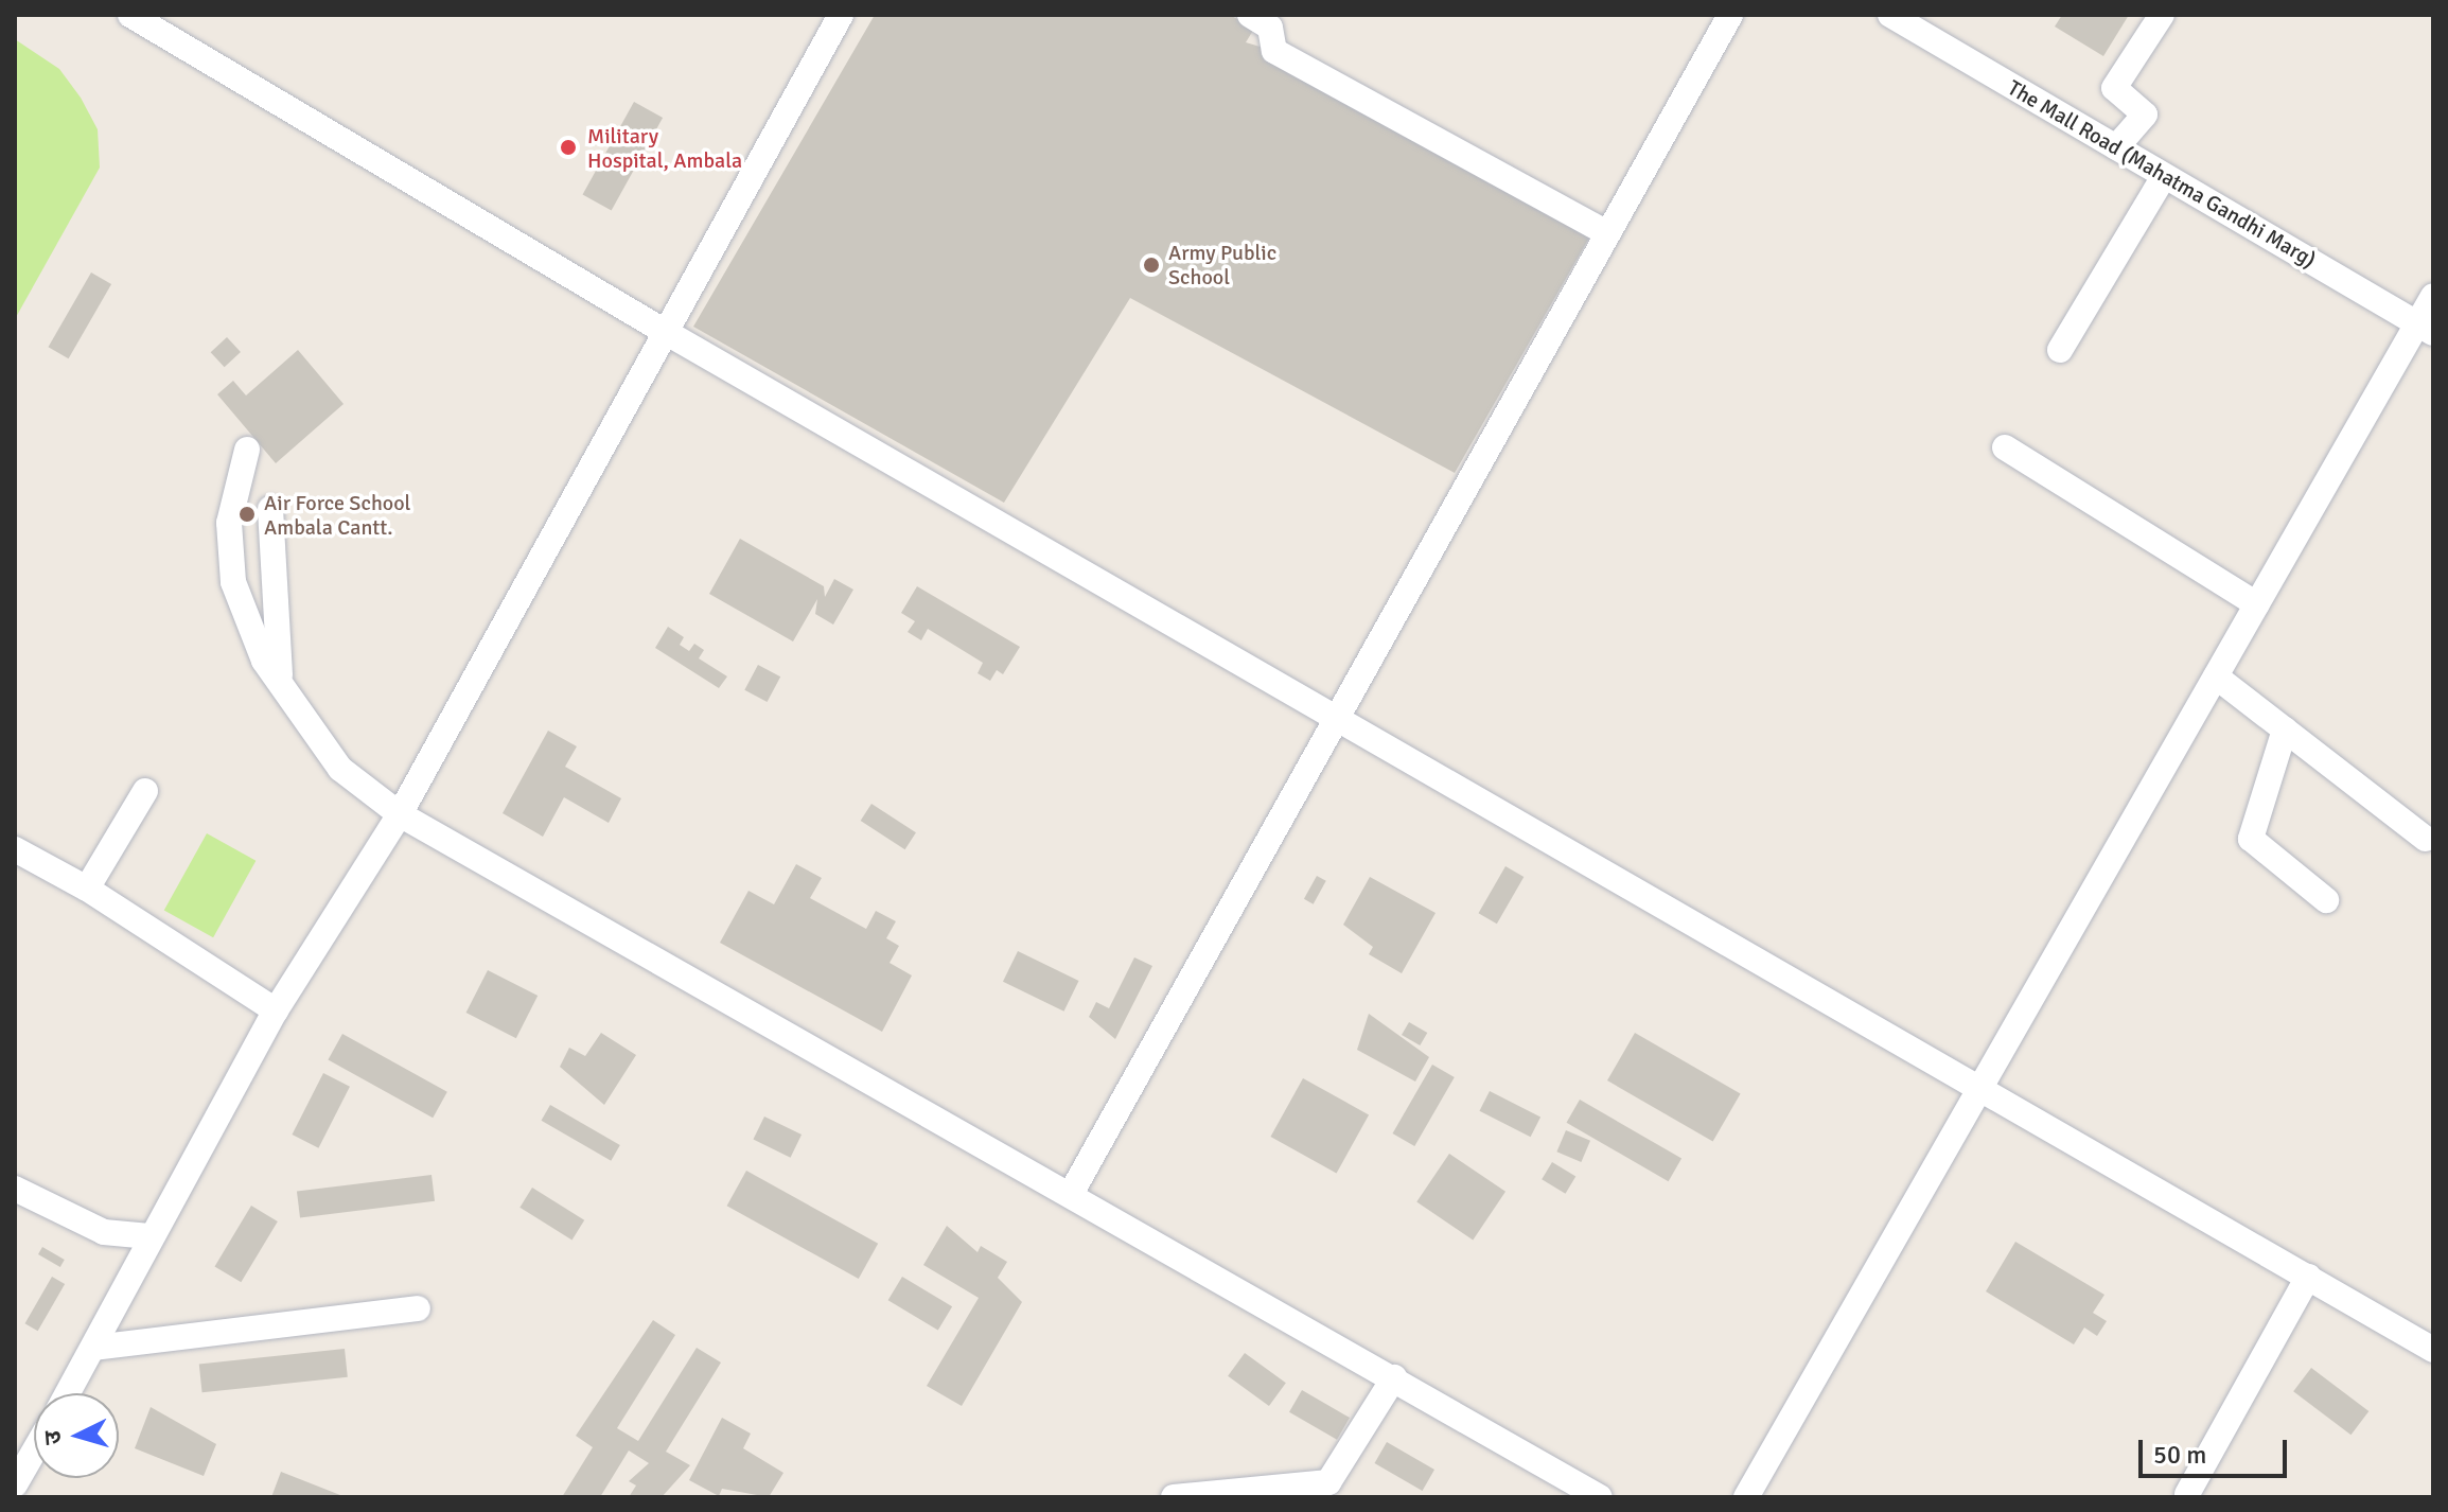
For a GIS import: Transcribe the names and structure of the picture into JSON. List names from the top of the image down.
{
  "streets": {
    "street": ["The Mall Road (Mahatma Gandhi Marg)"]
  },
  "places": ["Military Hospital, Ambala", "Army Public School", "Air Force School Ambala Cantt."],
  "scale_bar": "50 m",
  "north": "left"
}
